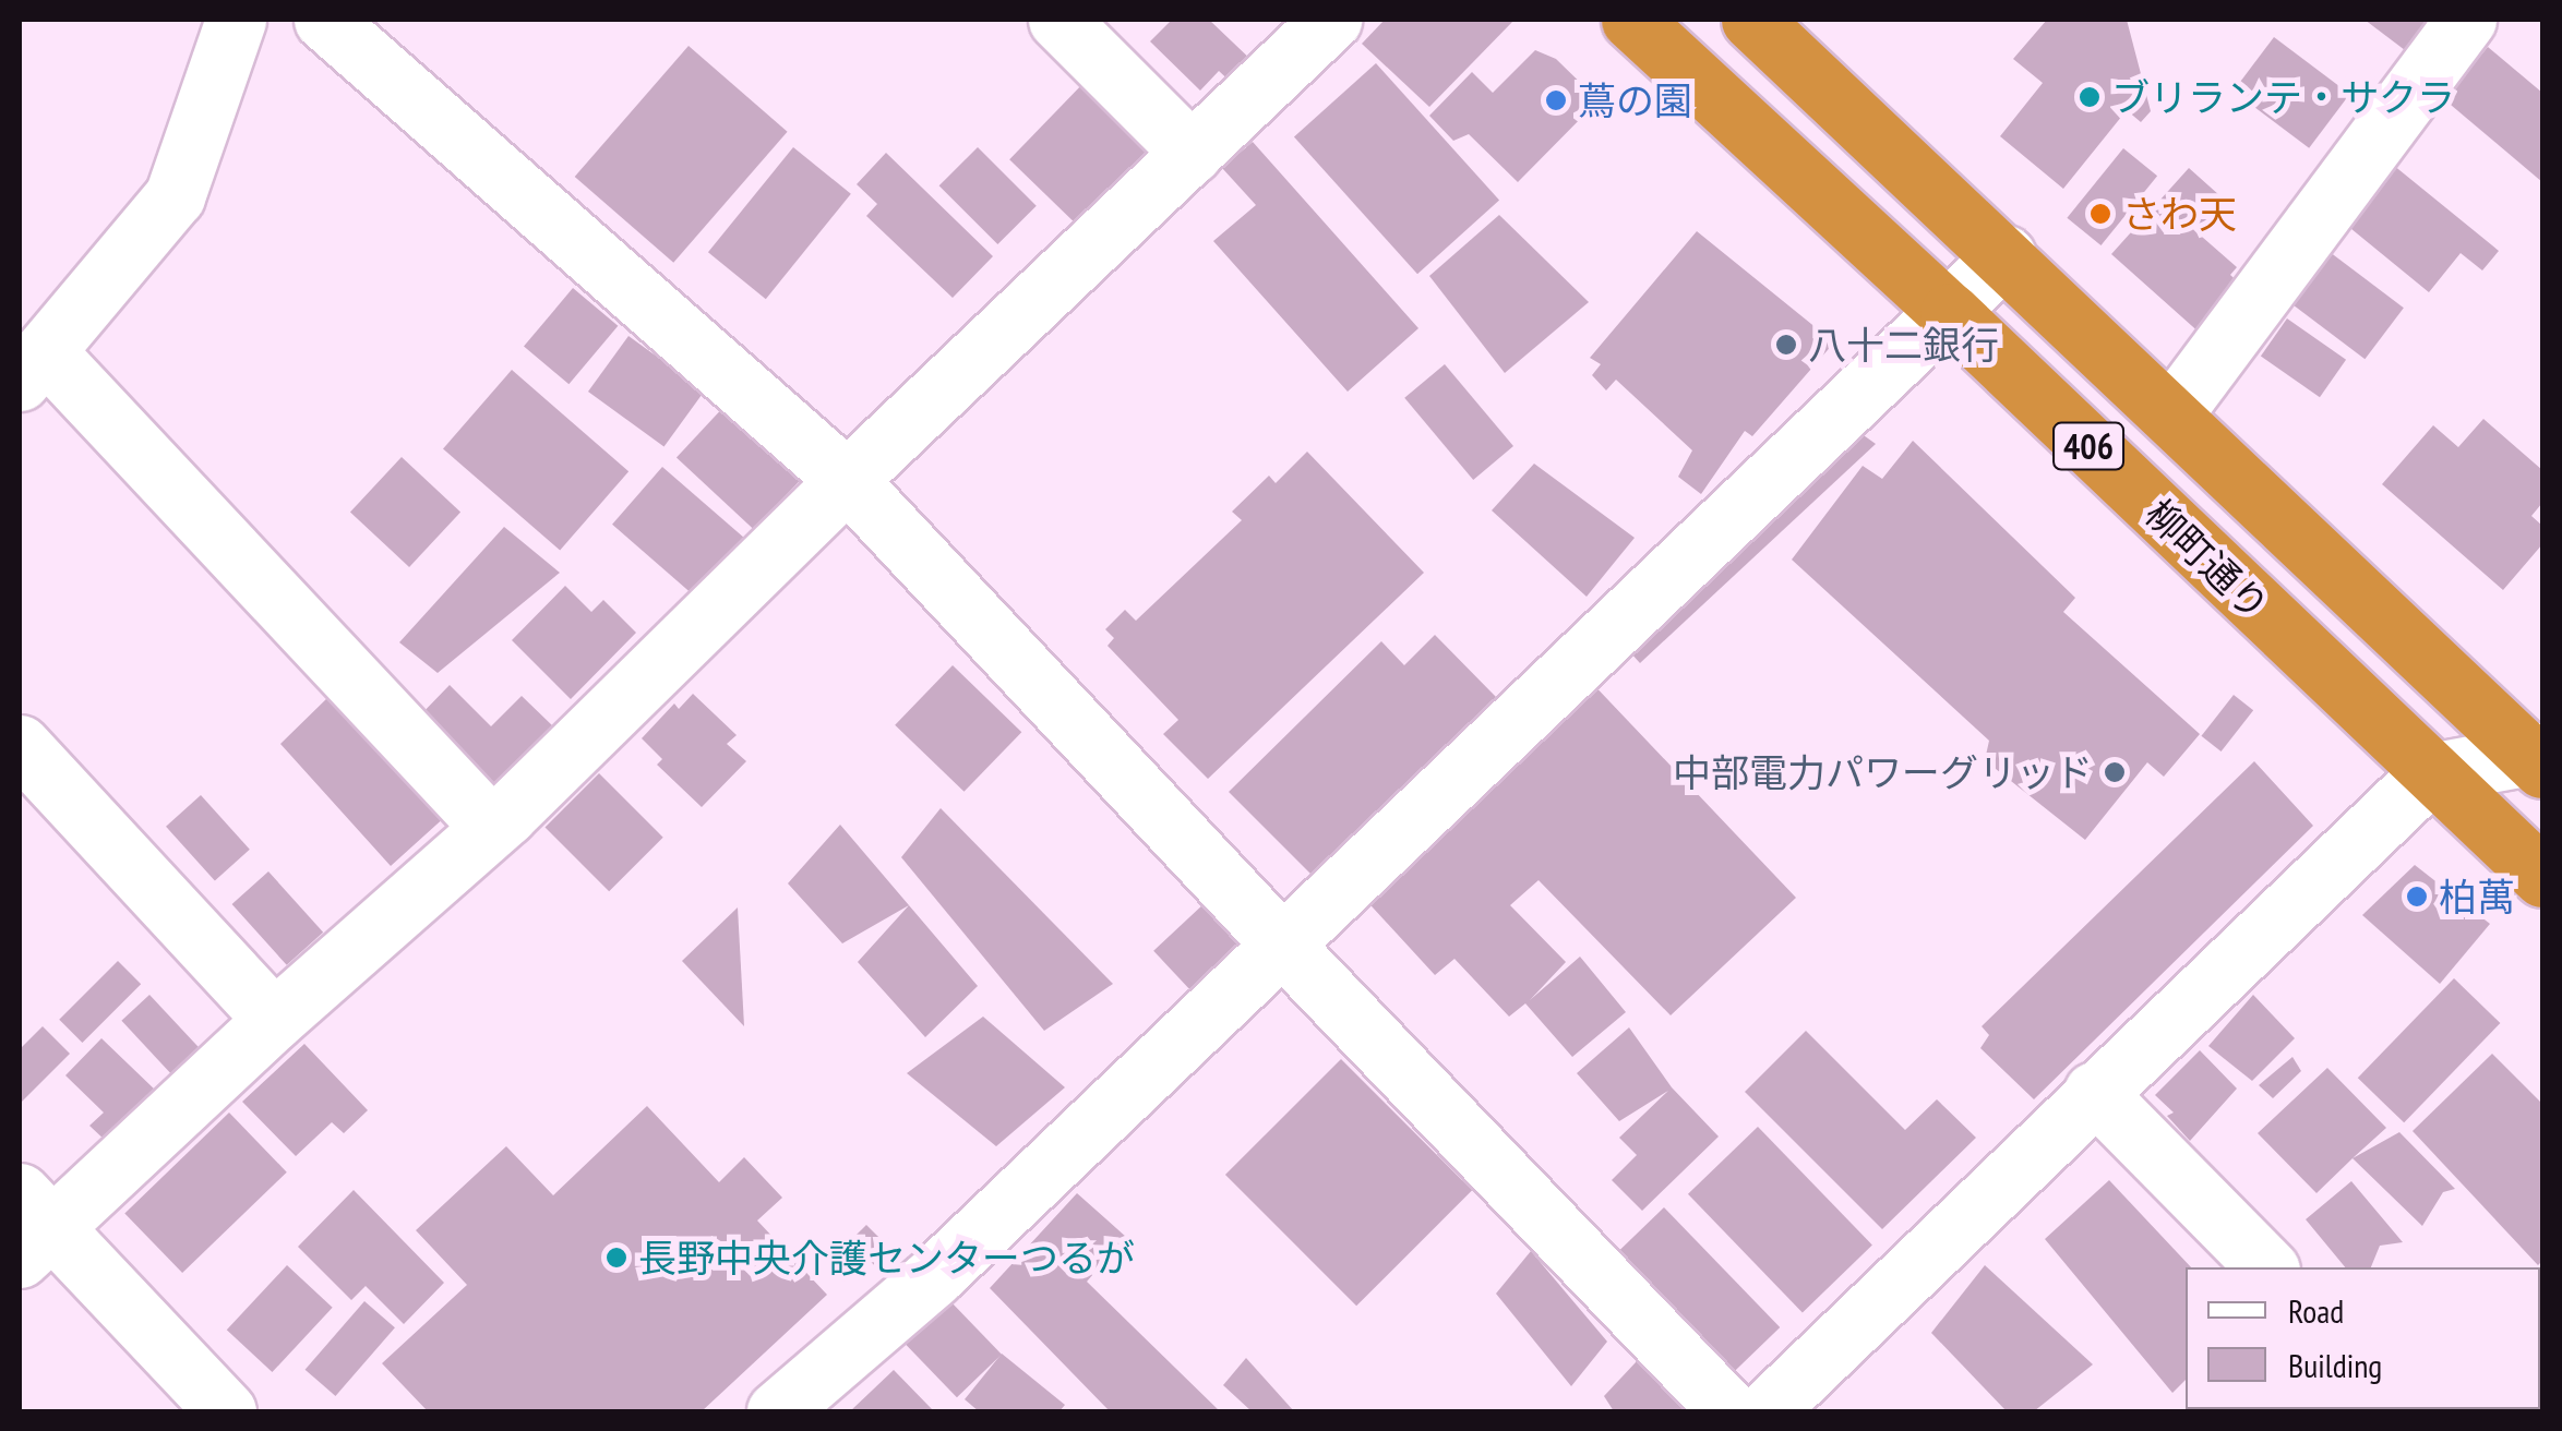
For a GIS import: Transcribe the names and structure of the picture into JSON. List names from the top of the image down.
{
  "streets": {
    "highway": ["406", "柳町通り"]
  },
  "places": [
    "ブリランテ・サクラ",
    "蔦の園",
    "さわ天",
    "八十二銀行",
    "中部電力パワーグリッド",
    "柏萬",
    "長野中央介護センターつるが"
  ],
  "legend": ["Road", "Building"]
}
